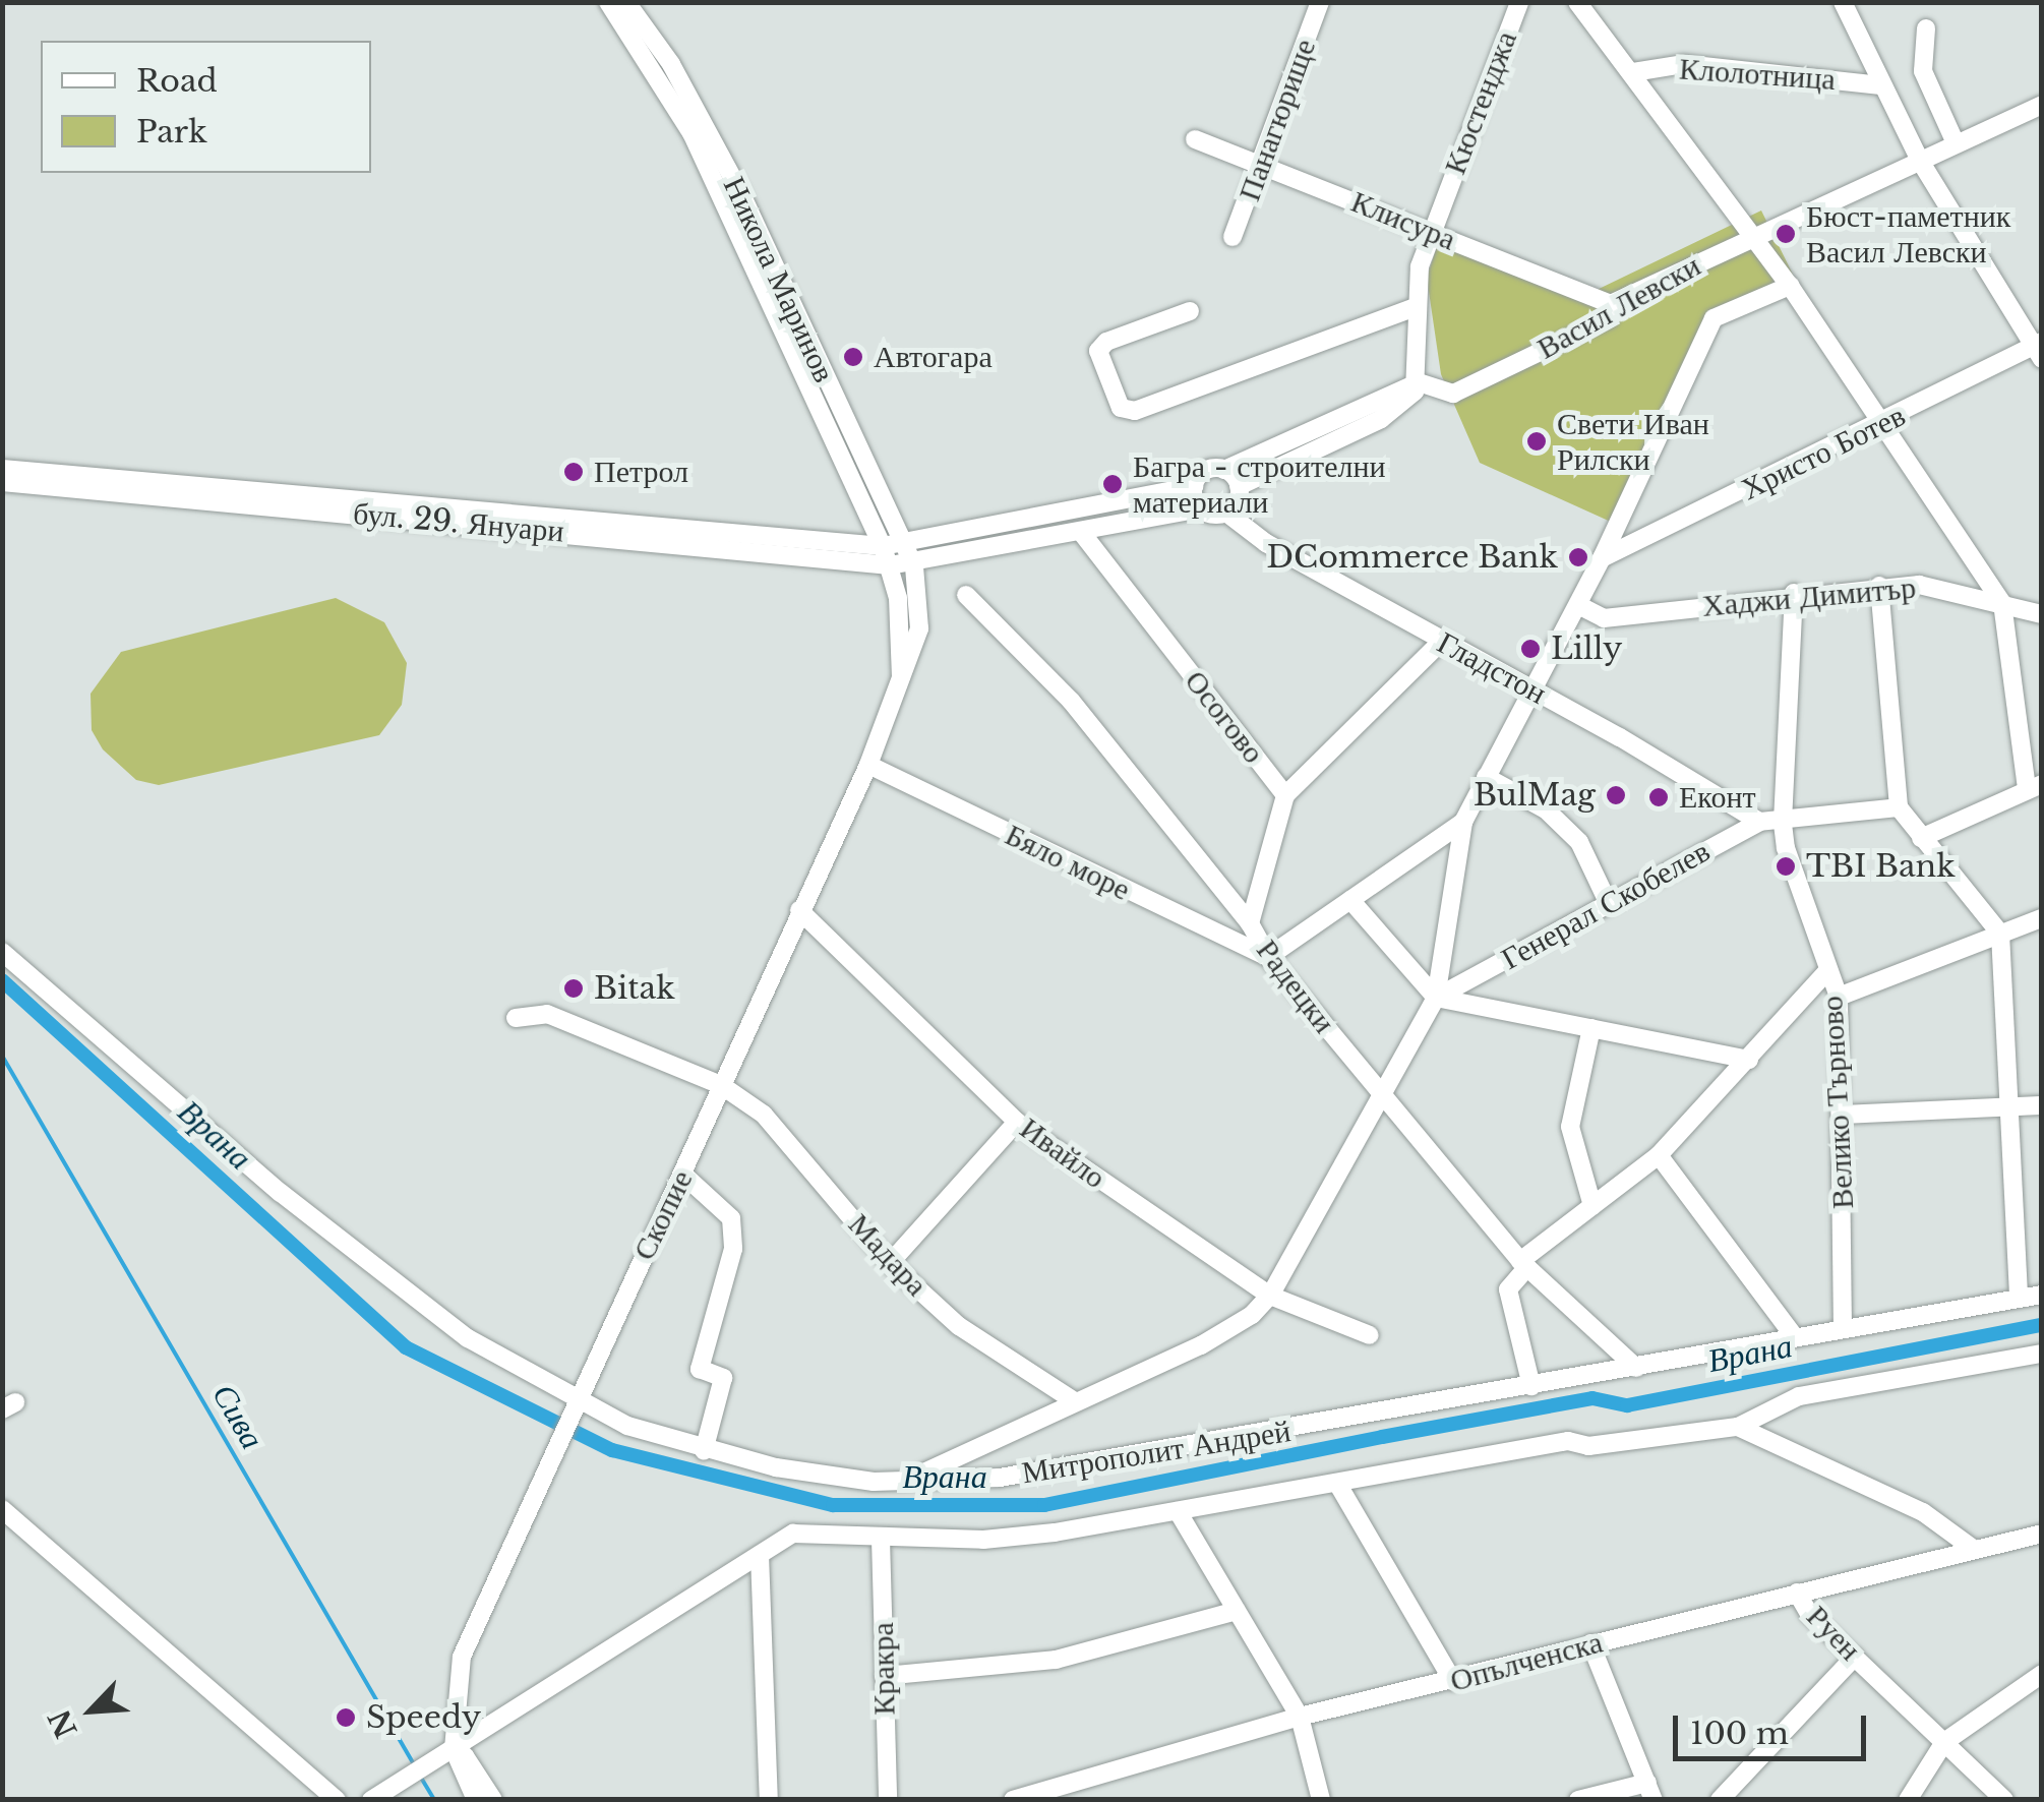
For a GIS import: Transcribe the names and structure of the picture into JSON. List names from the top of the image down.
{
  "streets": {
    "street": [
      "Клолотница",
      "Кюстенджа",
      "Панагюрище",
      "Клисура",
      "Никола Маринов",
      "Васил Левски",
      "Христо Ботев",
      "бул. 29. Януари",
      "Хаджи Димитър",
      "Гладстон",
      "Осогово",
      "Бяло море",
      "Генерал Скобелев",
      "Радецки",
      "Велико Търново",
      "Ивайло",
      "Скопие",
      "Мадара",
      "Митрополит Андрей",
      "Руен",
      "Опълченска",
      "Кракра"
    ]
  },
  "crossings": [
    ["Кюстенджа", "Клисура"],
    ["Кюстенджа", "Васил Левски"],
    ["Панагюрище", "Клисура"],
    ["Клисура", "Васил Левски"],
    ["Никола Маринов", "бул. 29. Януари"],
    ["Никола Маринов", "Скопие"],
    ["бул. 29. Януари", "Скопие"],
    ["Гладстон", "Генерал Скобелев"],
    ["Осогово", "Радецки"],
    ["Бяло море", "Радецки"],
    ["Бяло море", "Скопие"],
    ["Радецки", "Митрополит Андрей"],
    ["Велико Търново", "Митрополит Андрей"],
    ["Ивайло", "Скопие"],
    ["Скопие", "Мадара"],
    ["Скопие", "Митрополит Андрей"],
    ["Митрополит Андрей", "Кракра"],
    ["Руен", "Опълченска"]
  ],
  "water": ["Врана", "Сива"],
  "places": [
    "Бюст-паметник Васил Левски",
    "Автогара",
    "Свети Иван Рилски",
    "Петрол",
    "Багра - строителни материали",
    "DCommerce Bank",
    "Lilly",
    "BulMag",
    "Еконт",
    "TBI Bank",
    "Bitak",
    "Speedy"
  ],
  "legend": ["Road", "Park"],
  "scale_bar": "100 m",
  "north": "bottom left"
}
